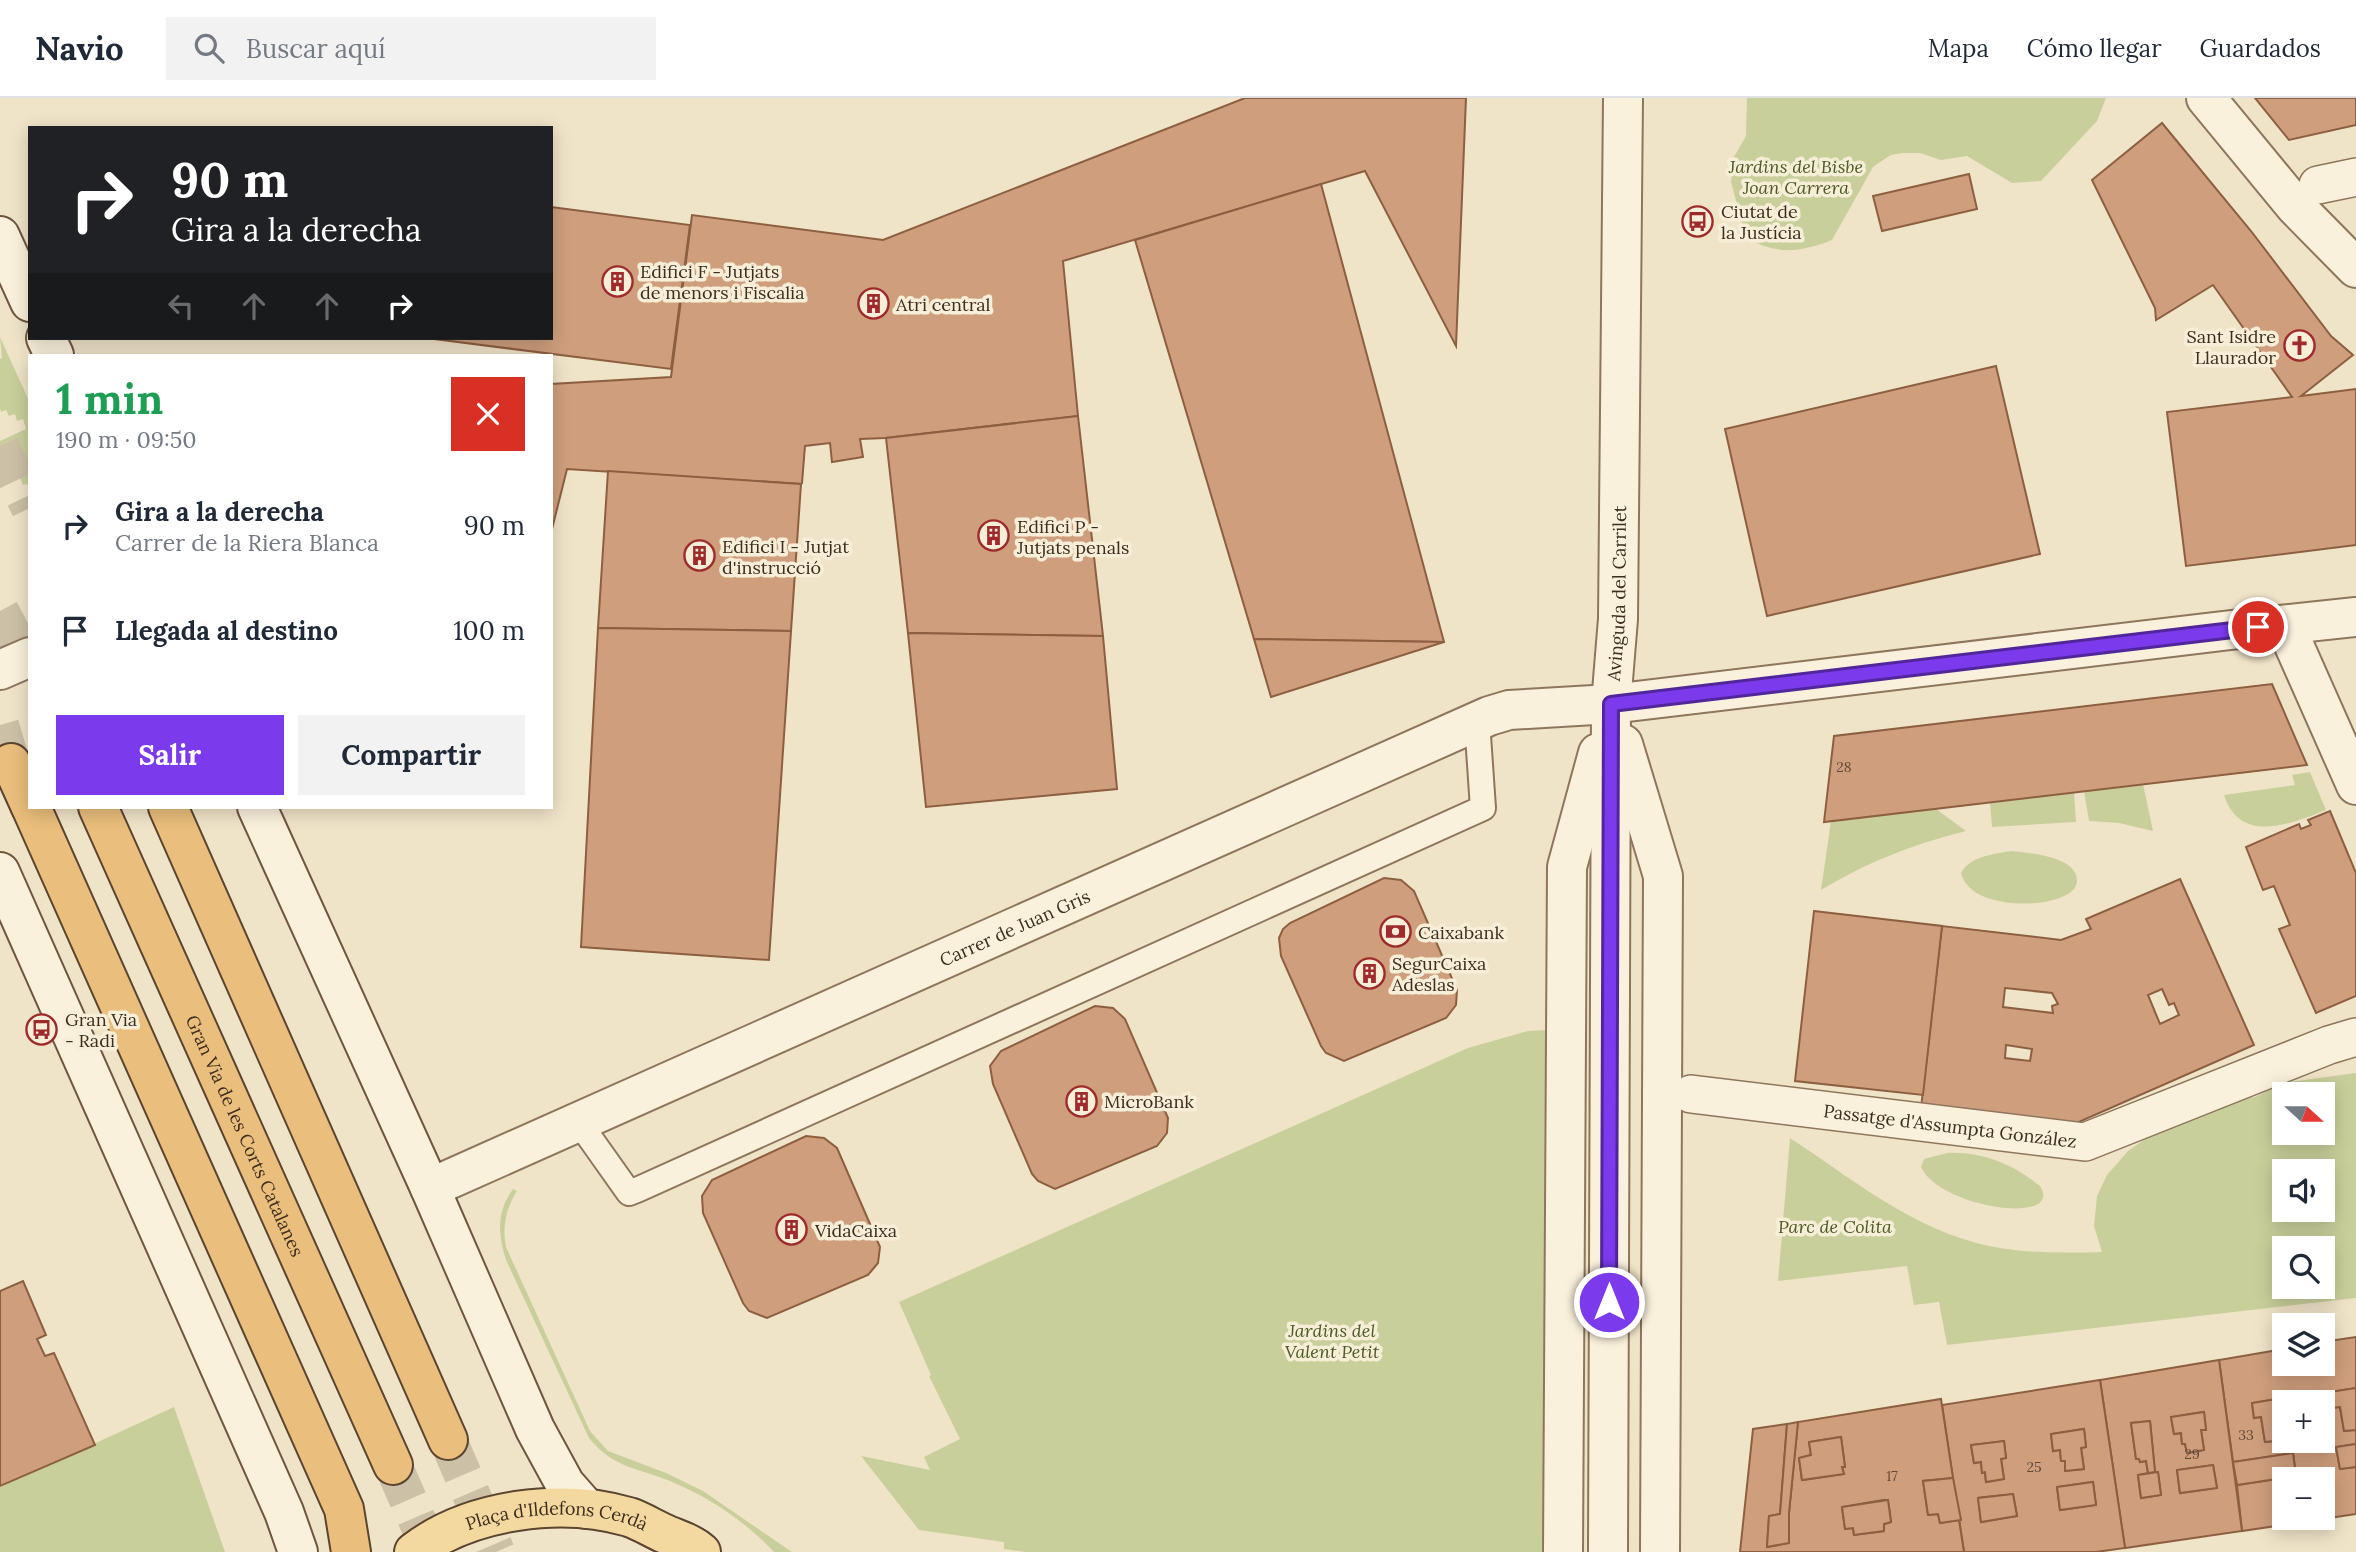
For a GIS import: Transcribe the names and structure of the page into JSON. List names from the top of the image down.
{
  "streets": {
    "highway": ["Gran Via de les Corts Catalanes"],
    "main road": ["Plaça d'Ildefons Cerdà"],
    "street": ["Avinguda del Carrilet", "Carrer de Juan Gris", "Passatge d'Assumpta González"]
  },
  "crossings": [
    ["Avinguda del Carrilet", "Carrer de Juan Gris"]
  ],
  "parks": ["Jardins del Bisbe Joan Carrera", "Parc de Colita", "Jardins del Valent Petit"],
  "places": {
    "bus stop": ["Ciutat de la Justícia", "Gran Via - Radi"],
    "building": [
      "Edifici F - Jutjats de menors i Fiscalia",
      "Atri central",
      "Edifici P - Jutjats penals",
      "Edifici I - Jutjat d'instrucció",
      "SegurCaixa Adeslas",
      "MicroBank",
      "VidaCaixa"
    ],
    "church": ["Sant Isidre Llaurador"],
    "bank": ["Caixabank"]
  },
  "house_numbers": [
    "28",
    "33",
    "29",
    "25",
    "17"
  ],
  "north": "right",
  "page": {
    "header": "Navio",
    "search": "Buscar aquí",
    "nav": ["Mapa", "Cómo llegar", "Guardados"],
    "turn": ["90 m", "Gira a la derecha"],
    "heading": ["1 min", "190 m · 09:50"],
    "list": [
      {
        "name": "Gira a la derecha",
        "note": "Carrer de la Riera Blanca",
        "value": "90 m"
      },
      {
        "name": "Llegada al destino",
        "value": "100 m"
      }
    ],
    "buttons": ["Salir", "Compartir"],
    "map_buttons": ["+", "−"]
  }
}
